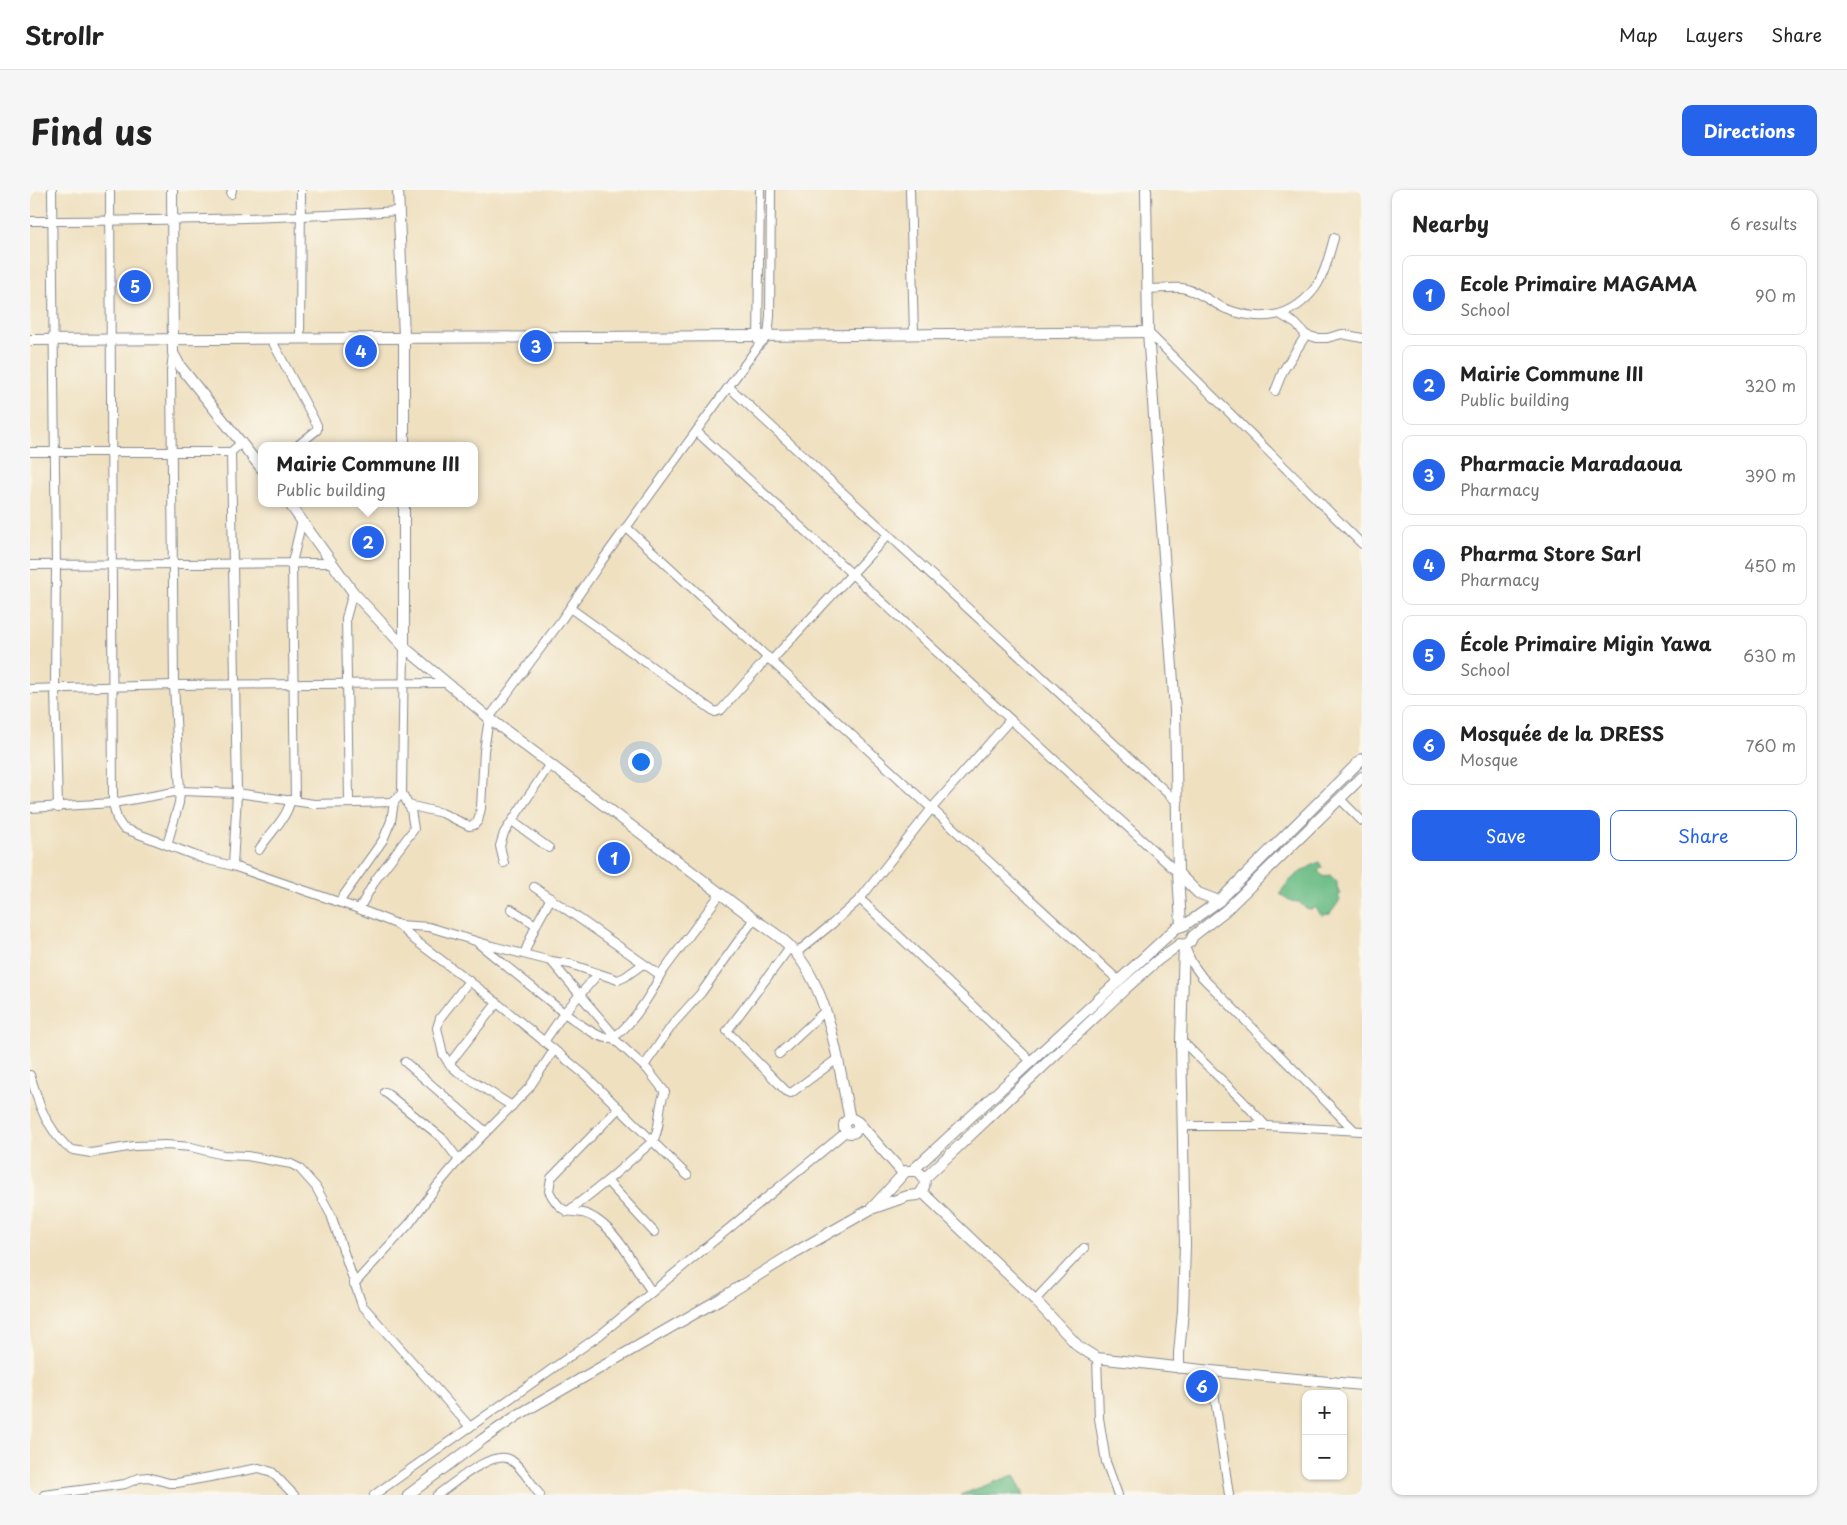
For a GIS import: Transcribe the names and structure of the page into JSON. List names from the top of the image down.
{
  "page": {
    "header": "Strollr",
    "nav": ["Map", "Layers", "Share"],
    "title": "Find us",
    "buttons": [
      "Directions",
      ["Save", "Share"]
    ],
    "heading": ["Nearby", "6 results"],
    "list": [
      {
        "mark": "1",
        "name": "Ecole Primaire MAGAMA",
        "note": "School",
        "value": "90 m"
      },
      {
        "mark": "2",
        "name": "Mairie Commune III",
        "note": "Public building",
        "value": "320 m"
      },
      {
        "mark": "3",
        "name": "Pharmacie Maradaoua",
        "note": "Pharmacy",
        "value": "390 m"
      },
      {
        "mark": "4",
        "name": "Pharma Store Sarl",
        "note": "Pharmacy",
        "value": "450 m"
      },
      {
        "mark": "5",
        "name": "École Primaire Migin Yawa",
        "note": "School",
        "value": "630 m"
      },
      {
        "mark": "6",
        "name": "Mosquée de la DRESS",
        "note": "Mosque",
        "value": "760 m"
      }
    ],
    "pins": [
      "5",
      "3",
      "4",
      "2",
      "1",
      "6"
    ],
    "popup": ["Mairie Commune III", "Public building"],
    "map_buttons": ["+", "−"]
  }
}
